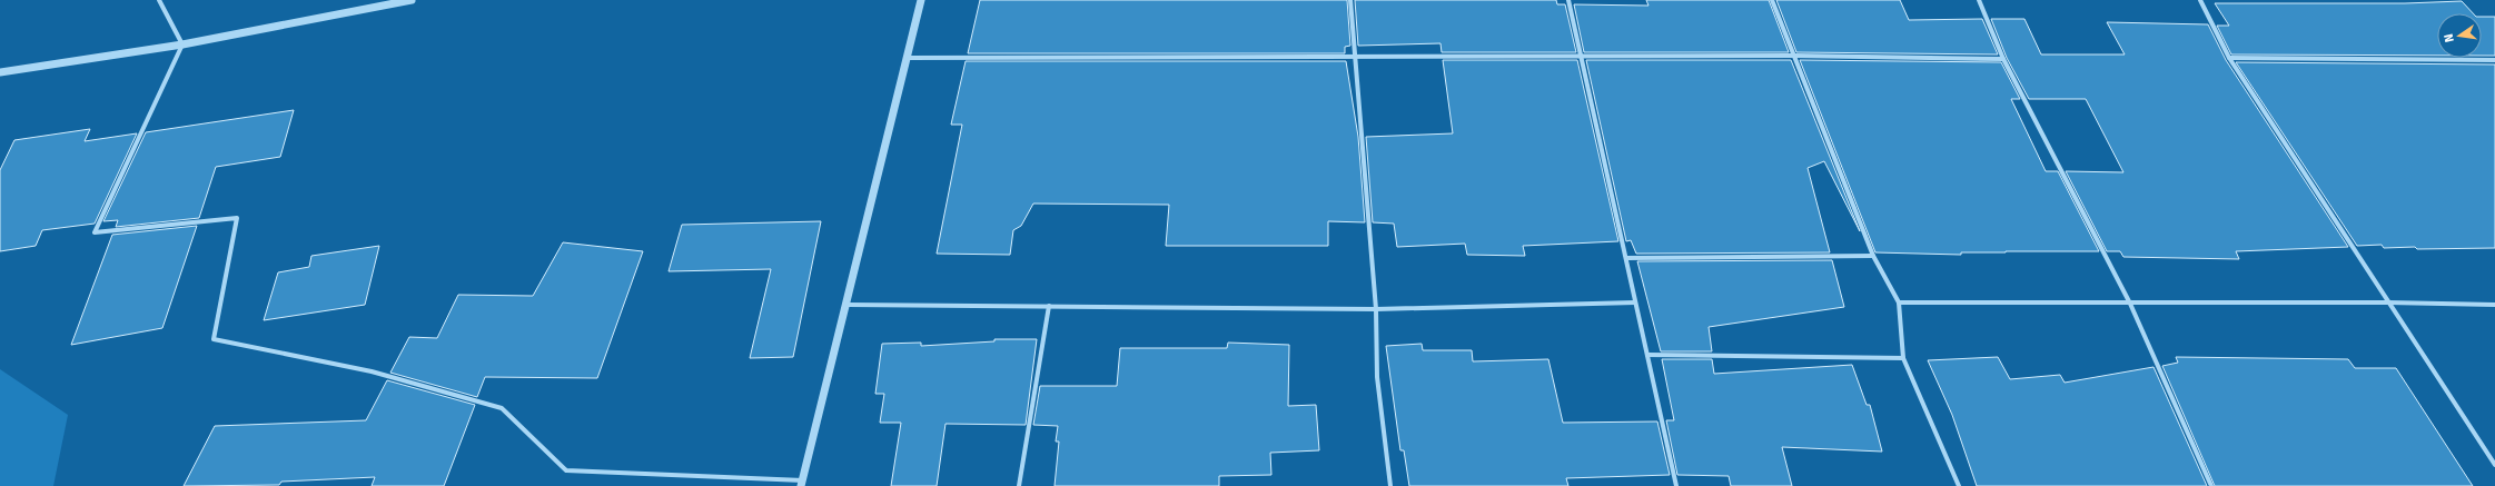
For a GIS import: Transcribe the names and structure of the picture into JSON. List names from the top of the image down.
{
  "north": "left"
}
